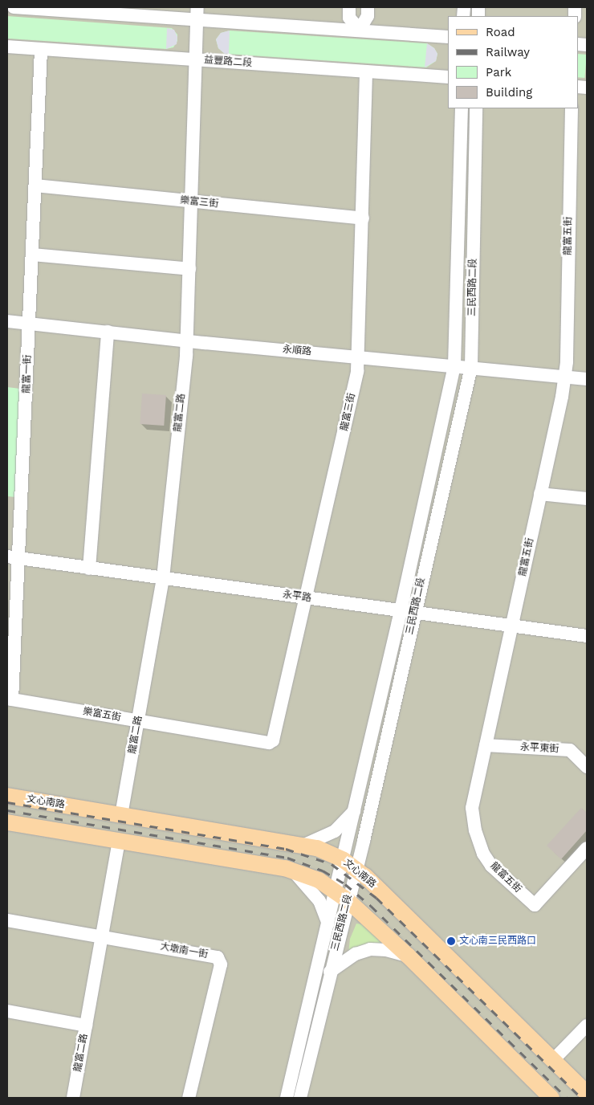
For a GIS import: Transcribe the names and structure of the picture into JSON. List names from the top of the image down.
{
  "streets": {
    "main road": ["文心南路"],
    "street": [
      "益豐路二段",
      "樂富三街",
      "龍富五街",
      "三民西路二段",
      "永順路",
      "龍富一街",
      "龍富三街",
      "龍富二路",
      "永平路",
      "樂富五街",
      "永平東街",
      "大墩南一街"
    ]
  },
  "crossings": [
    ["益豐路二段", "龍富一街"],
    ["益豐路二段", "龍富三街"],
    ["益豐路二段", "龍富二路"],
    ["樂富三街", "龍富一街"],
    ["樂富三街", "龍富三街"],
    ["樂富三街", "龍富二路"],
    ["龍富五街", "永順路"],
    ["龍富五街", "永平路"],
    ["龍富五街", "永平東街"],
    ["三民西路二段", "永順路"],
    ["三民西路二段", "永平路"],
    ["三民西路二段", "文心南路"],
    ["永順路", "龍富一街"],
    ["永順路", "龍富三街"],
    ["永順路", "龍富二路"],
    ["龍富一街", "永平路"],
    ["龍富一街", "樂富五街"],
    ["龍富三街", "永平路"],
    ["龍富三街", "樂富五街"],
    ["龍富二路", "永平路"],
    ["龍富二路", "樂富五街"],
    ["龍富二路", "文心南路"],
    ["龍富二路", "大墩南一街"]
  ],
  "places": ["文心南三民西路口"],
  "legend": [
    "Road",
    "Railway",
    "Park",
    "Building"
  ]
}
